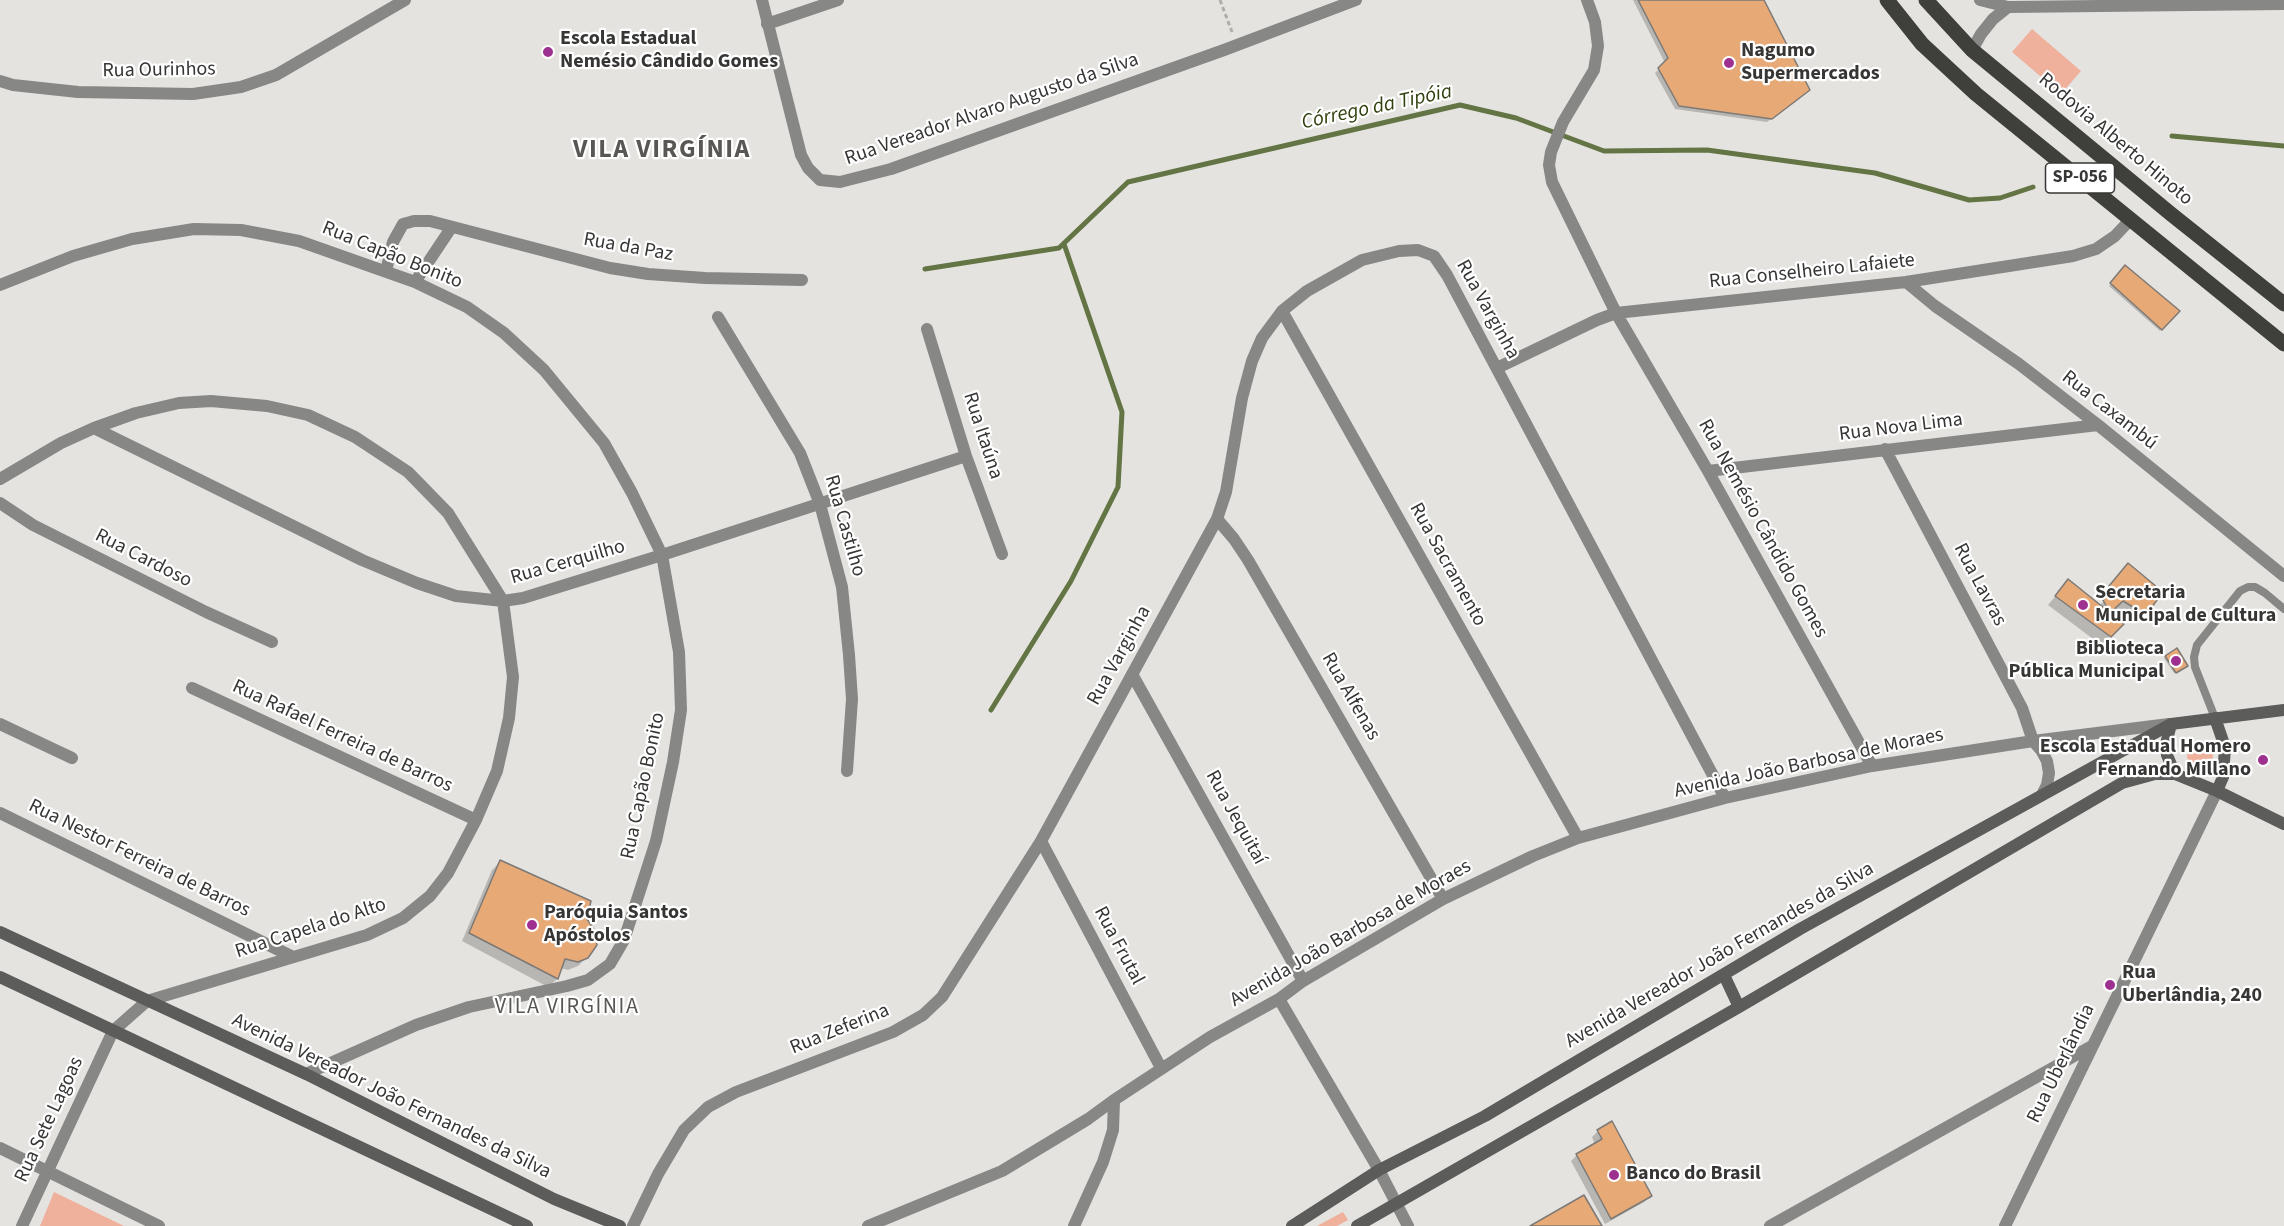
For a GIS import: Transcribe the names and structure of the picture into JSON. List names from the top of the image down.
{
  "streets": {
    "main road": [
      "Rodovia Alberto Hinoto",
      "SP-056",
      "Avenida João Barbosa de Moraes",
      "Avenida Vereador João Fernandes da Silva"
    ],
    "street": [
      "Rua Ourinhos",
      "Rua Vereador Alvaro Augusto da Silva",
      "Rua da Paz",
      "Rua Capão Bonito",
      "Rua Conselheiro Lafaiete",
      "Rua Varginha",
      "Rua Caxambú",
      "Rua Nova Lima",
      "Rua Itaúna",
      "Rua Castilho",
      "Rua Nemésio Cândido Gomes",
      "Rua Cardoso",
      "Rua Cerquilho",
      "Rua Sacramento",
      "Rua Lavras",
      "Rua Alfenas",
      "Rua Rafael Ferreira de Barros",
      "Rua Jequitaí",
      "Rua Nestor Ferreira de Barros",
      "Rua Capela do Alto",
      "Rua Frutal",
      "Rua Zeferina",
      "Rua Uberlândia",
      "Rua Sete Lagoas"
    ]
  },
  "crossings": [
    ["SP-056", "Rua Conselheiro Lafaiete"],
    ["Rua da Paz", "Rua Capão Bonito"],
    ["Rua Capão Bonito", "Rua Cerquilho"],
    ["Rua Capão Bonito", "Avenida Vereador João Fernandes da Silva"],
    ["Rua Conselheiro Lafaiete", "Rua Varginha"],
    ["Rua Conselheiro Lafaiete", "Rua Caxambú"],
    ["Rua Conselheiro Lafaiete", "Rua Nemésio Cândido Gomes"],
    ["Rua Varginha", "Rua Sacramento"],
    ["Rua Varginha", "Rua Alfenas"],
    ["Rua Varginha", "Avenida João Barbosa de Moraes"],
    ["Rua Varginha", "Rua Jequitaí"],
    ["Rua Varginha", "Rua Frutal"],
    ["Rua Varginha", "Rua Zeferina"],
    ["Rua Caxambú", "Rua Nova Lima"],
    ["Rua Nova Lima", "Rua Nemésio Cândido Gomes"],
    ["Rua Nova Lima", "Rua Lavras"],
    ["Rua Itaúna", "Rua Cerquilho"],
    ["Rua Castilho", "Rua Cerquilho"],
    ["Rua Nemésio Cândido Gomes", "Avenida João Barbosa de Moraes"],
    ["Rua Cerquilho", "Rua Capela do Alto"],
    ["Rua Sacramento", "Avenida João Barbosa de Moraes"],
    ["Rua Lavras", "Avenida João Barbosa de Moraes"],
    ["Rua Alfenas", "Avenida João Barbosa de Moraes"],
    ["Rua Rafael Ferreira de Barros", "Rua Capela do Alto"],
    ["Avenida João Barbosa de Moraes", "Rua Jequitaí"],
    ["Avenida João Barbosa de Moraes", "Rua Frutal"],
    ["Avenida João Barbosa de Moraes", "Avenida Vereador João Fernandes da Silva"],
    ["Rua Nestor Ferreira de Barros", "Rua Capela do Alto"],
    ["Rua Capela do Alto", "Avenida Vereador João Fernandes da Silva"],
    ["Rua Frutal", "Rua Zeferina"]
  ],
  "districts": ["VILA VIRGÍNIA", "VILA VIRGÍNIA"],
  "water": ["Córrego da Tipóia"],
  "places": [
    "Escola Estadual Nemésio Cândido Gomes",
    "Nagumo Supermercados",
    "Secretaria Municipal de Cultura",
    "Biblioteca Pública Municipal",
    "Escola Estadual Homero Fernando Millano",
    "Paróquia Santos Apóstolos",
    "Rua Uberlândia, 240",
    "Banco do Brasil"
  ]
}
